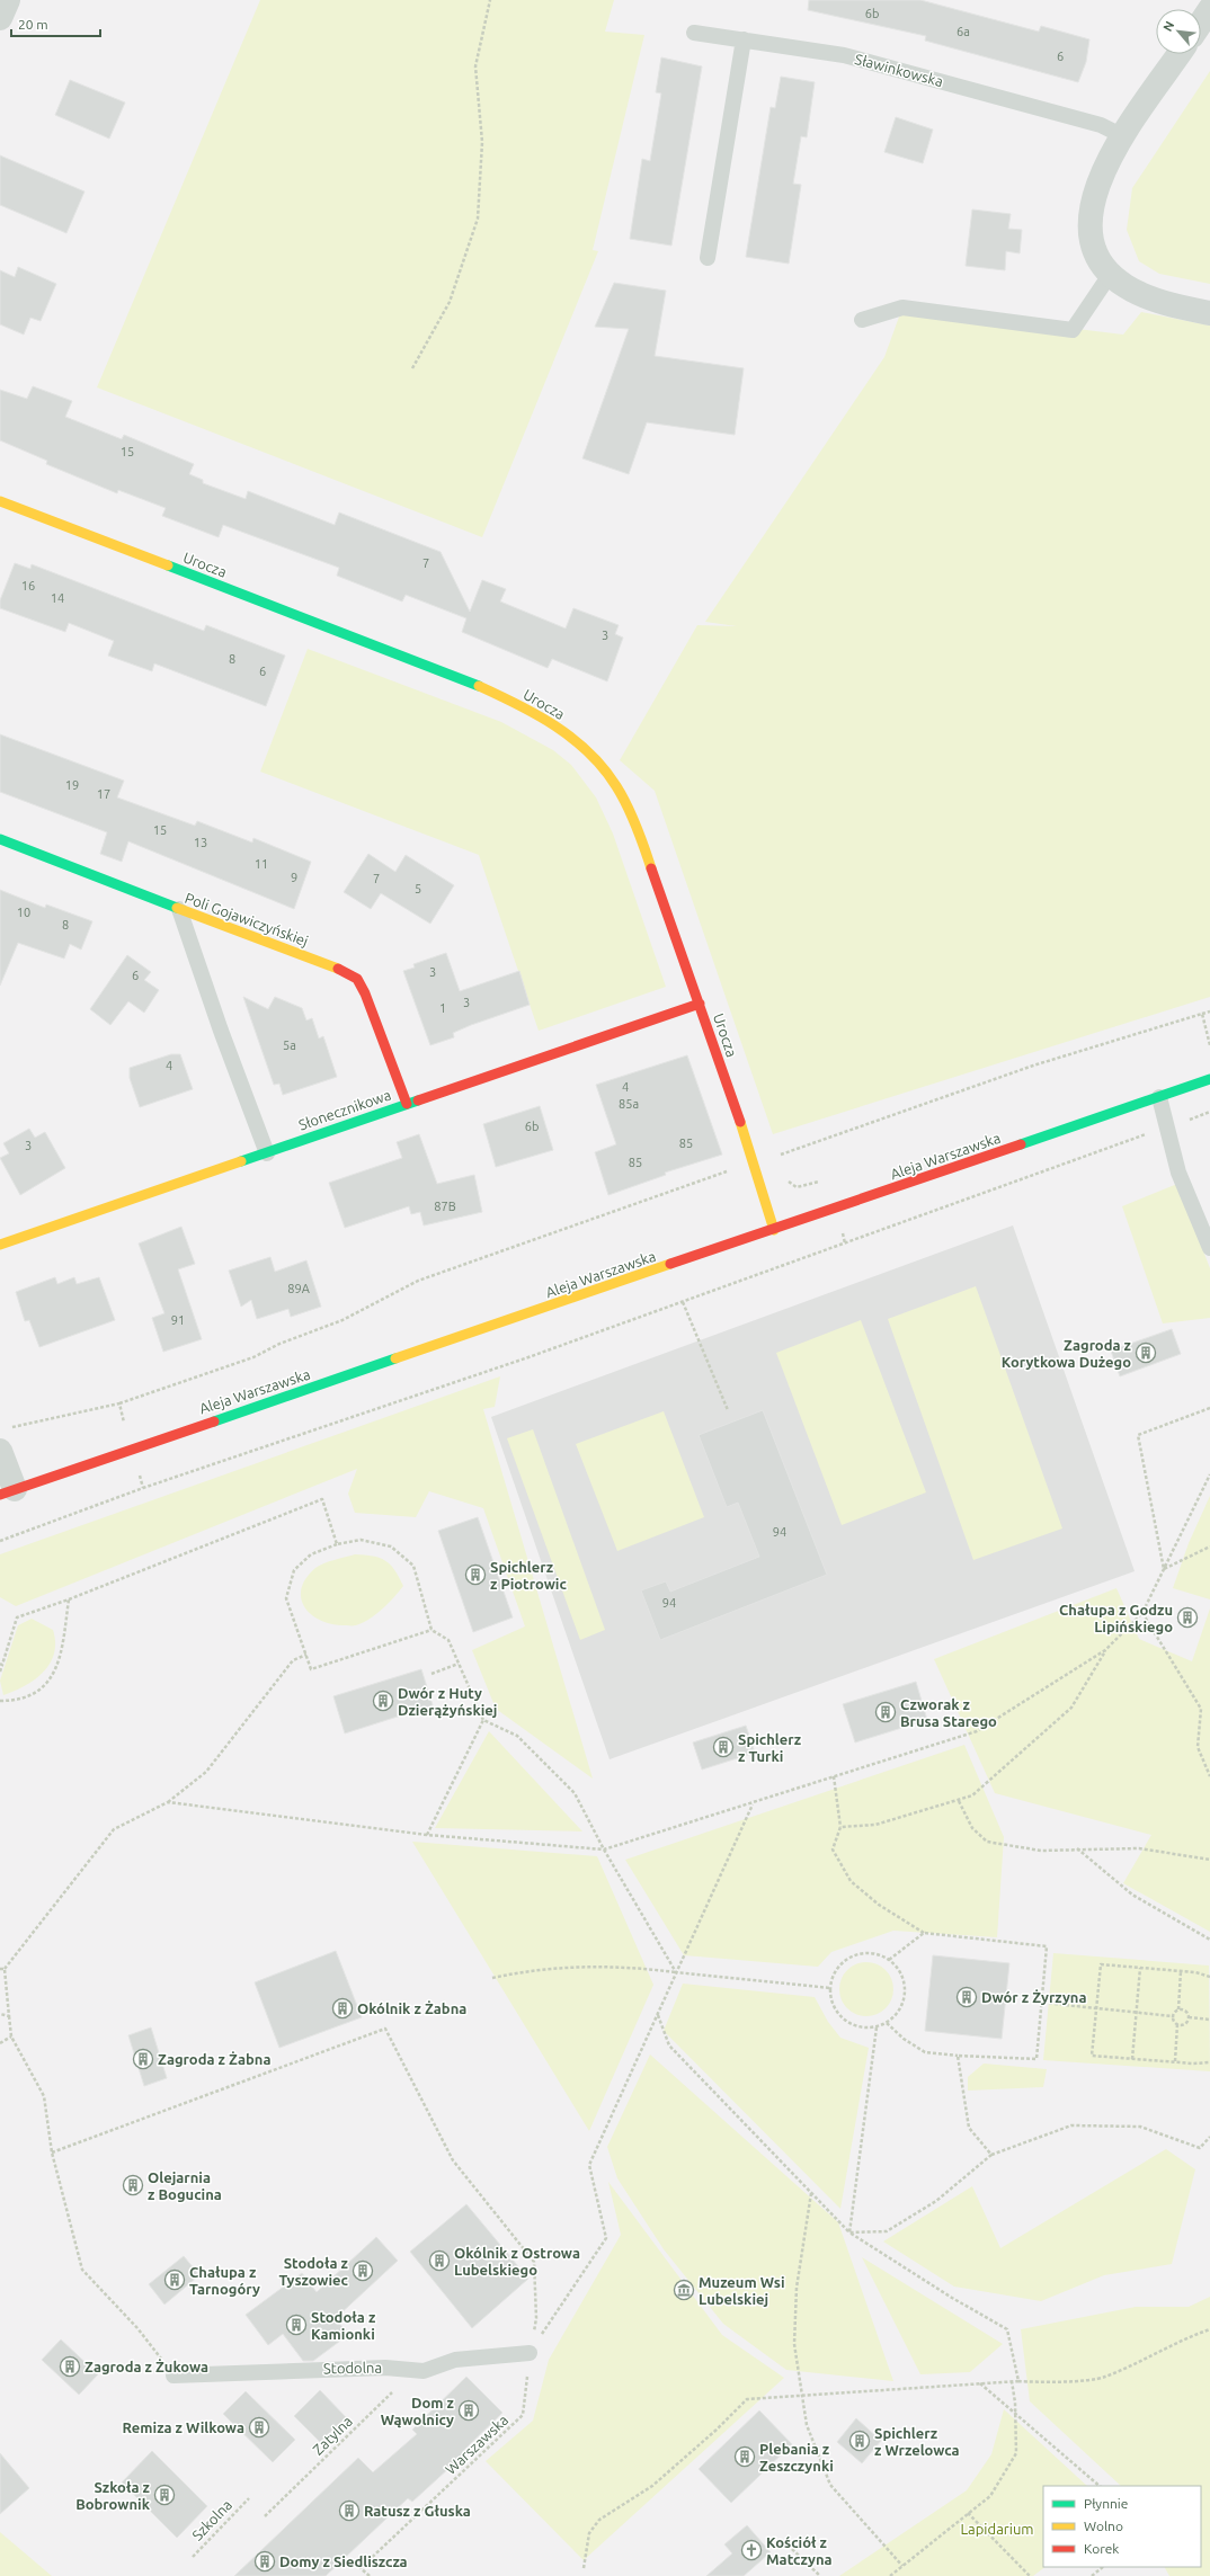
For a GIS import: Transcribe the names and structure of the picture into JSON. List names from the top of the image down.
{
  "streets": {
    "street": [
      "Urocza",
      "Poli Gojawiczyńskiej",
      "Słonecznikowa",
      "Aleja Warszawska"
    ],
    "lane": ["Sławinkowska", "Stodolna"],
    "path": ["Zatylna", "Warszawska", "Szkolna"]
  },
  "crossings": [
    ["Urocza", "Słonecznikowa"],
    ["Urocza", "Aleja Warszawska"],
    ["Poli Gojawiczyńskiej", "Słonecznikowa"],
    ["Stodolna", "Zatylna"],
    ["Stodolna", "Warszawska"]
  ],
  "parks": ["Lapidarium"],
  "places": {
    "building": [
      "Zagroda z Korytkowa Dużego",
      "Spichlerz z Piotrowic",
      "Chałupa z Godzu Lipińskiego",
      "Dwór z Huty Dzierążyńskiej",
      "Czworak z Brusa Starego",
      "Spichlerz z Turki",
      "Dwór z Żyrzyna",
      "Okólnik z Żabna",
      "Zagroda z Żabna",
      "Olejarnia z Bogucina",
      "Okólnik z Ostrowa Lubelskiego",
      "Stodoła z Tyszowiec",
      "Chałupa z Tarnogóry",
      "Stodoła z Kamionki",
      "Zagroda z Żukowa",
      "Dom z Wąwolnicy",
      "Remiza z Wilkowa",
      "Spichlerz z Wrzelowca",
      "Plebania z Zeszczynki",
      "Szkoła z Bobrownik",
      "Ratusz z Głuska",
      "Domy z Siedliszcza"
    ],
    "museum": ["Muzeum Wsi Lubelskiej"],
    "church": ["Kościół z Matczyna"]
  },
  "house_numbers": [
    "6b",
    "6a",
    "6",
    "15",
    "7",
    "16",
    "14",
    "3",
    "8",
    "6",
    "19",
    "17",
    "15",
    "13",
    "11",
    "9",
    "7",
    "5",
    "10",
    "8",
    "3",
    "6",
    "3",
    "1",
    "5a",
    "4",
    "4",
    "85a",
    "6b",
    "85",
    "3",
    "85",
    "87B",
    "89A",
    "91",
    "94",
    "94"
  ],
  "legend": ["Płynnie", "Wolno", "Korek"],
  "scale_bar": "20 m",
  "north": "top left"
}
